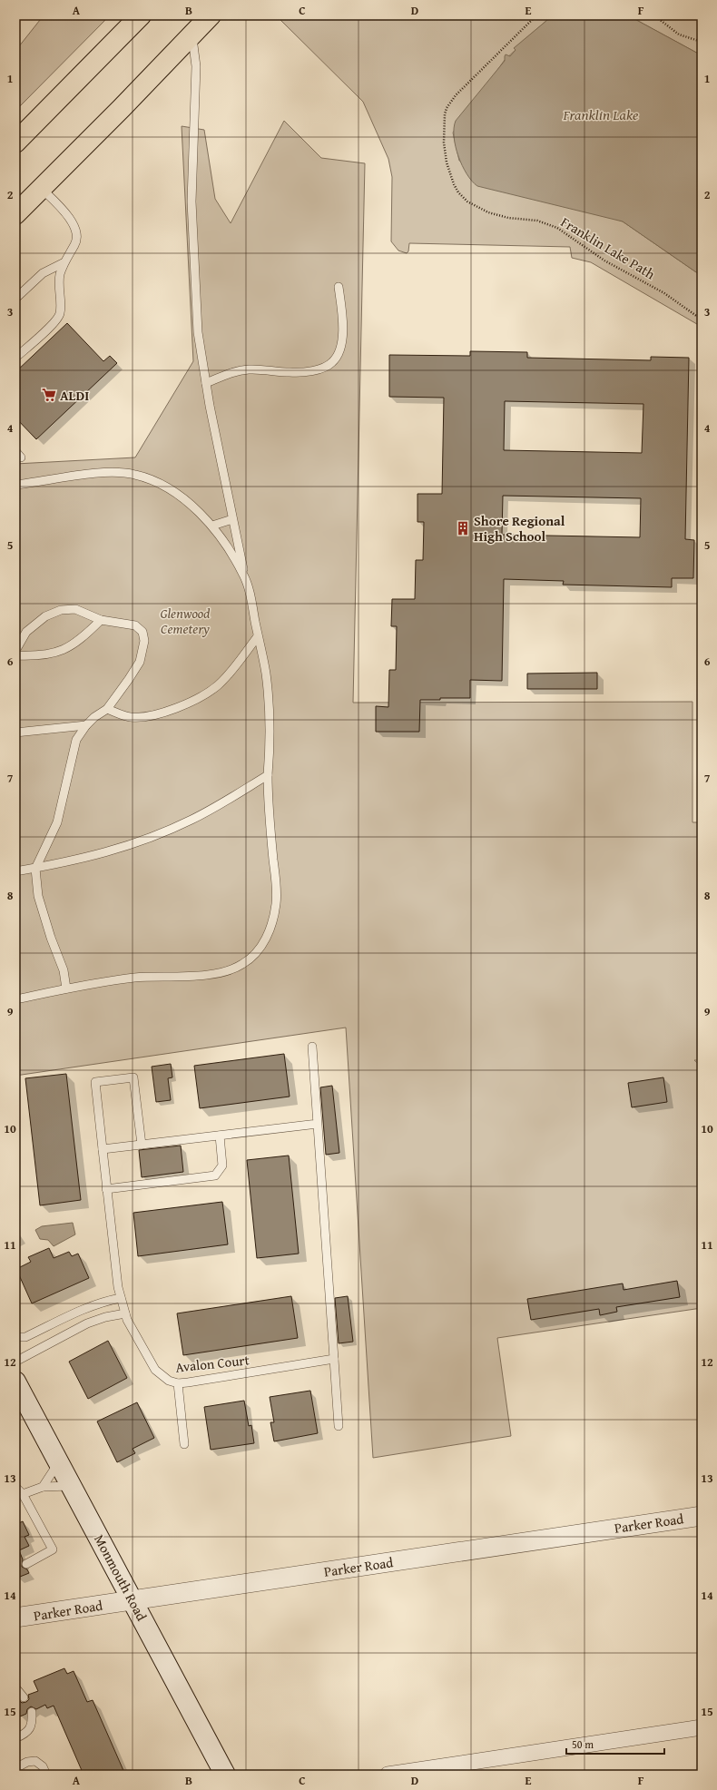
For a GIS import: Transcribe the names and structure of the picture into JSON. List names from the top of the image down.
{
  "streets": {
    "main road": ["Monmouth Road"],
    "street": ["Parker Road"],
    "lane": ["Avalon Court"],
    "path": ["Franklin Lake Path"]
  },
  "crossings": [
    ["Parker Road", "Monmouth Road"]
  ],
  "water": ["Franklin Lake"],
  "parks": ["Glenwood Cemetery"],
  "places": {
    "supermarket": ["ALDI"],
    "building": ["Shore Regional High School"]
  },
  "scale_bar": "50 m",
  "grid": {
    "columns": [
      "A",
      "B",
      "C",
      "D",
      "E",
      "F"
    ],
    "rows": [
      "1",
      "2",
      "3",
      "4",
      "5",
      "6",
      "7",
      "8",
      "9",
      "10",
      "11",
      "12",
      "13",
      "14",
      "15"
    ]
  }
}
